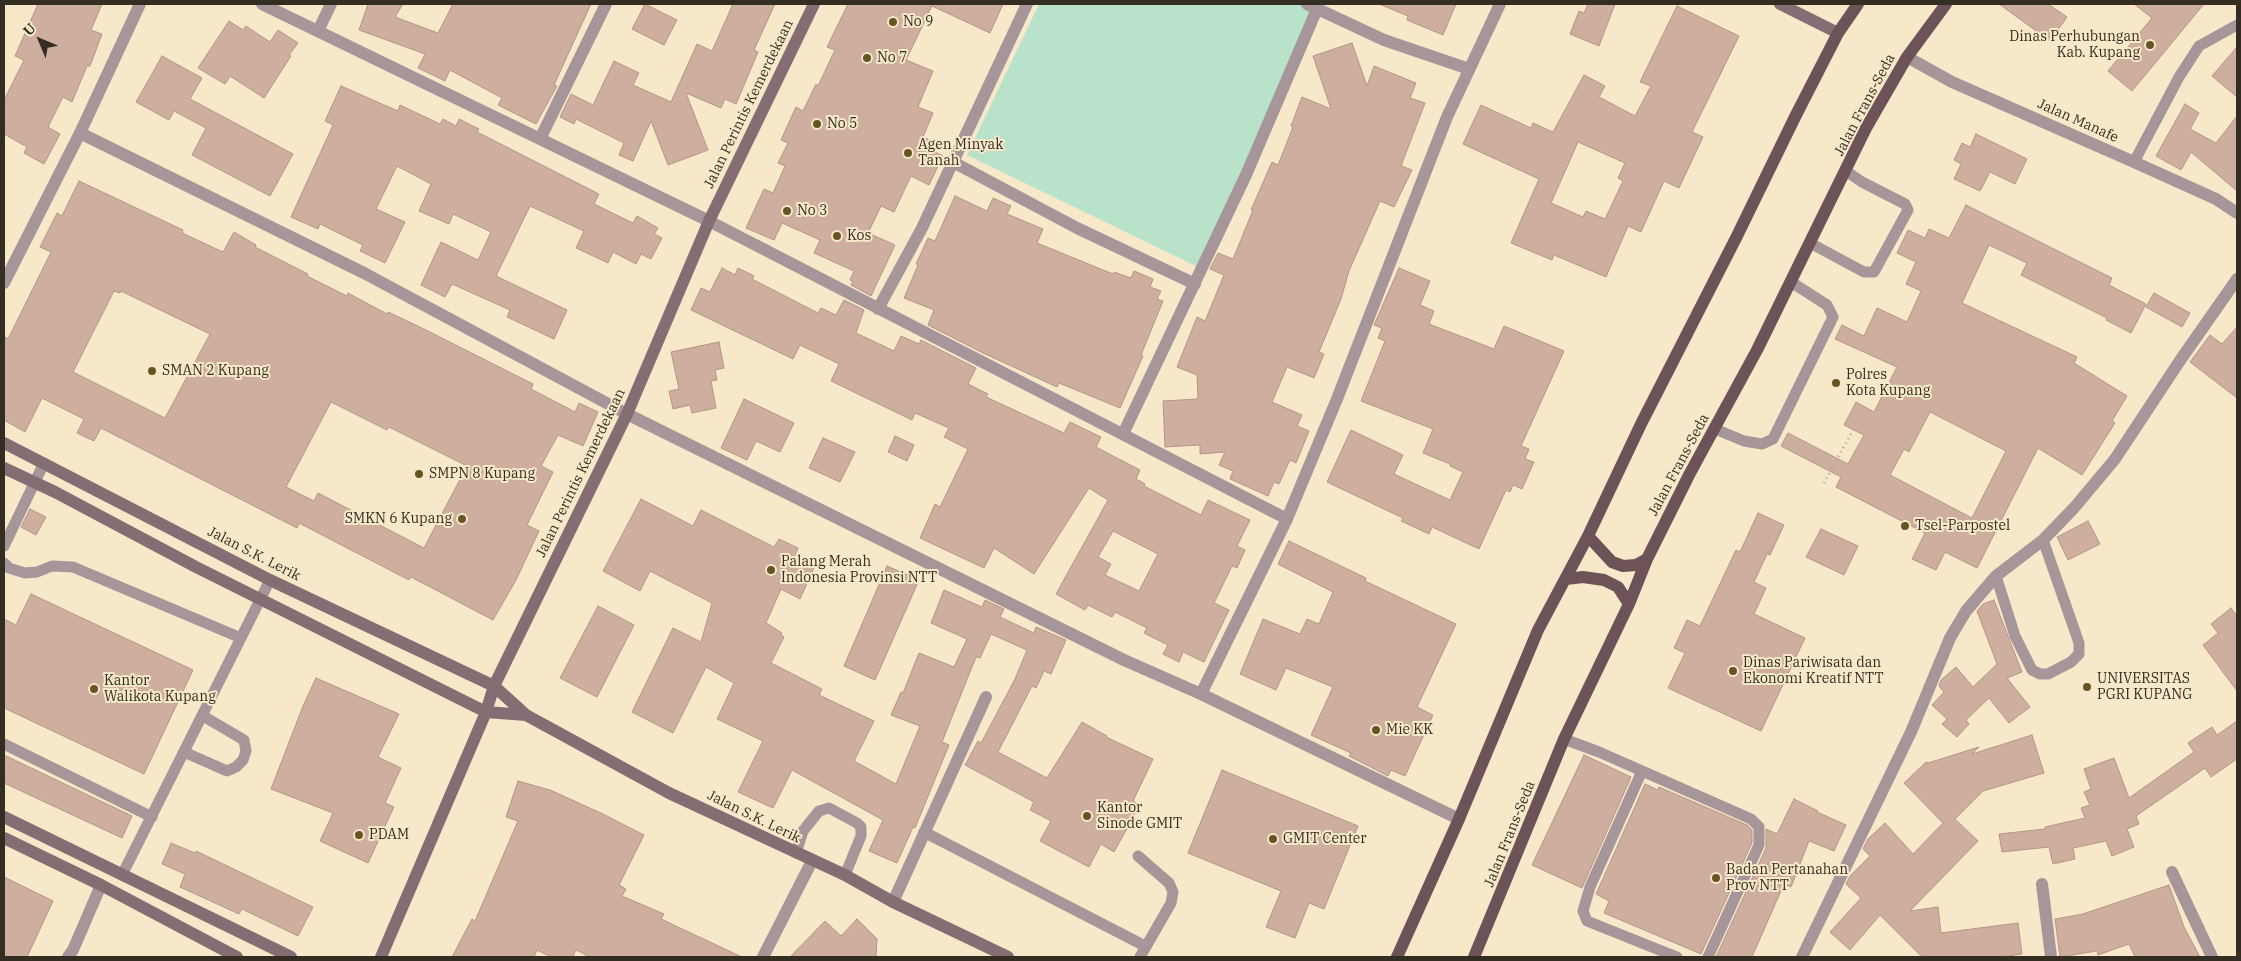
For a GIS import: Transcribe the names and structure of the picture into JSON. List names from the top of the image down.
{
  "streets": {
    "main road": ["Jalan Perintis Kemerdekaan", "Jalan Frans-Seda", "Jalan S.K. Lerik"],
    "street": ["Jalan Manafe"]
  },
  "crossings": [
    ["Jalan Perintis Kemerdekaan", "Jalan S.K. Lerik"],
    ["Jalan Frans-Seda", "Jalan Manafe"]
  ],
  "places": [
    "No 9",
    "Dinas Perhubungan Kab. Kupang",
    "No 7",
    "No 5",
    "Agen Minyak Tanah",
    "No 3",
    "Kos",
    "SMAN 2 Kupang",
    "Polres Kota Kupang",
    "SMPN 8 Kupang",
    "SMKN 6 Kupang",
    "Tsel-Parpostel",
    "Palang Merah Indonesia Provinsi NTT",
    "Dinas Pariwisata dan Ekonomi Kreatif NTT",
    "UNIVERSITAS PGRI KUPANG",
    "Kantor Walikota Kupang",
    "Mie KK",
    "Kantor Sinode GMIT",
    "PDAM",
    "GMIT Center",
    "Badan Pertanahan Prov NTT"
  ],
  "north": "top left"
}
